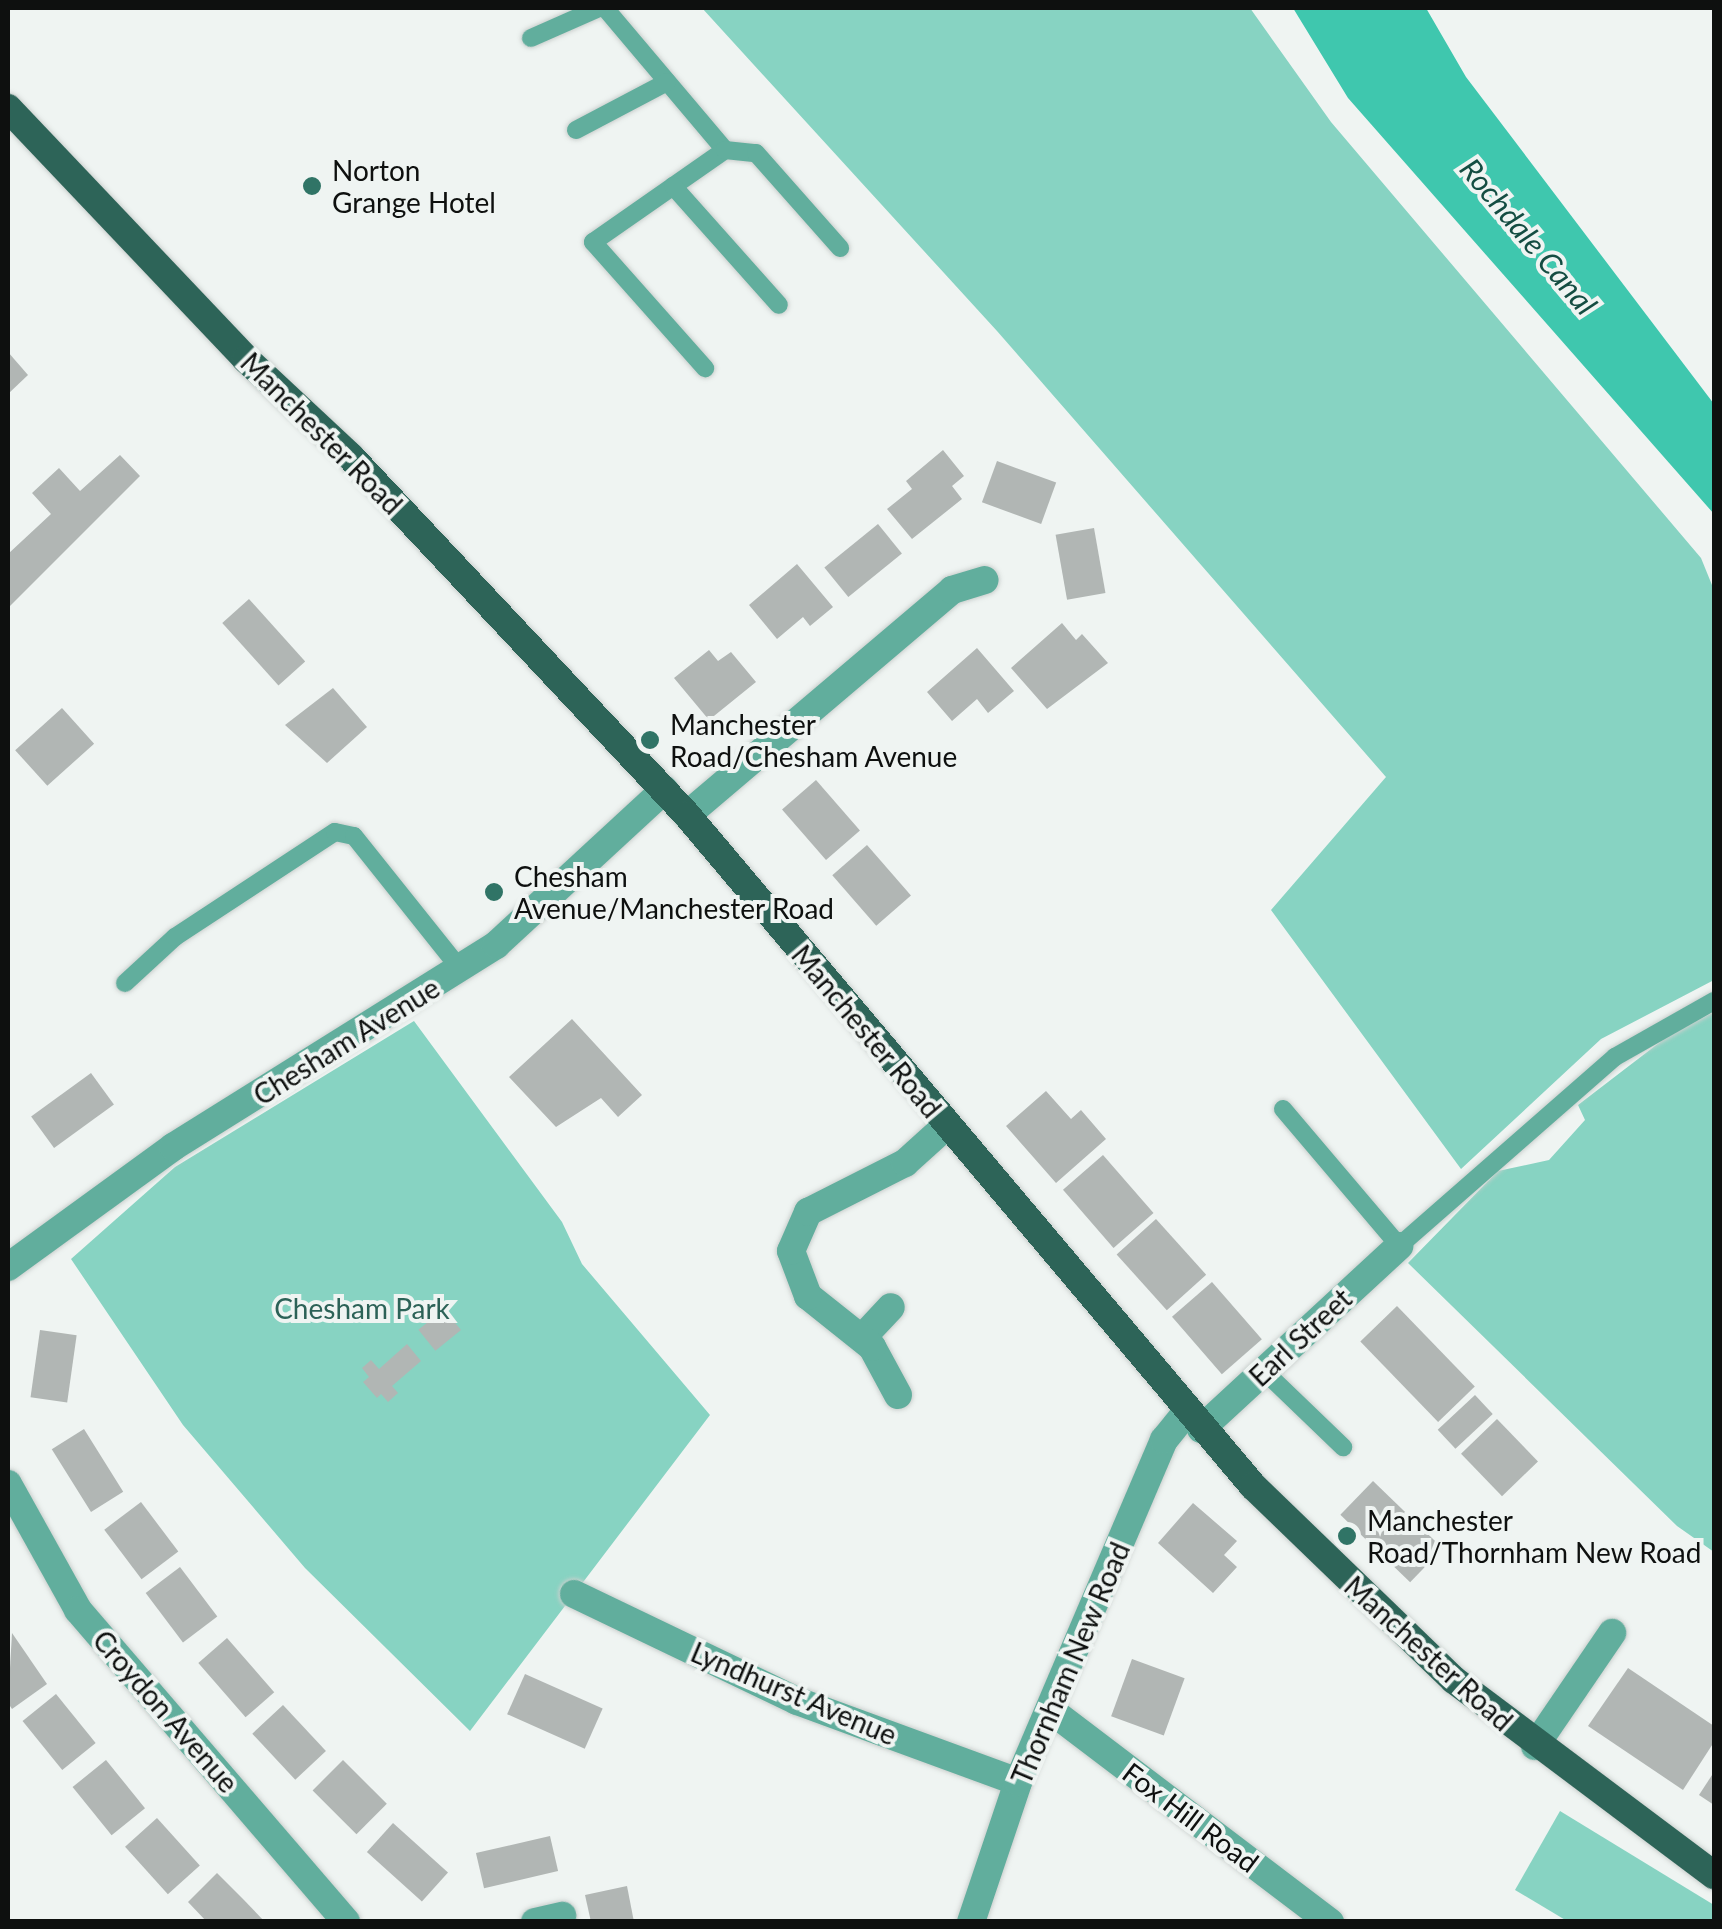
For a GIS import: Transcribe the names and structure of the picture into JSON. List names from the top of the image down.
{
  "streets": {
    "main road": ["Manchester Road"],
    "street": [
      "Chesham Avenue",
      "Earl Street",
      "Thornham New Road",
      "Lyndhurst Avenue",
      "Croydon Avenue",
      "Fox Hill Road"
    ]
  },
  "crossings": [
    ["Manchester Road", "Chesham Avenue"],
    ["Manchester Road", "Earl Street"],
    ["Manchester Road", "Thornham New Road"],
    ["Earl Street", "Thornham New Road"],
    ["Thornham New Road", "Lyndhurst Avenue"],
    ["Thornham New Road", "Fox Hill Road"]
  ],
  "water": ["Rochdale Canal"],
  "parks": ["Chesham Park"],
  "places": [
    "Norton Grange Hotel",
    "Manchester Road/Chesham Avenue",
    "Chesham Avenue/Manchester Road",
    "Manchester Road/Thornham New Road"
  ]
}
